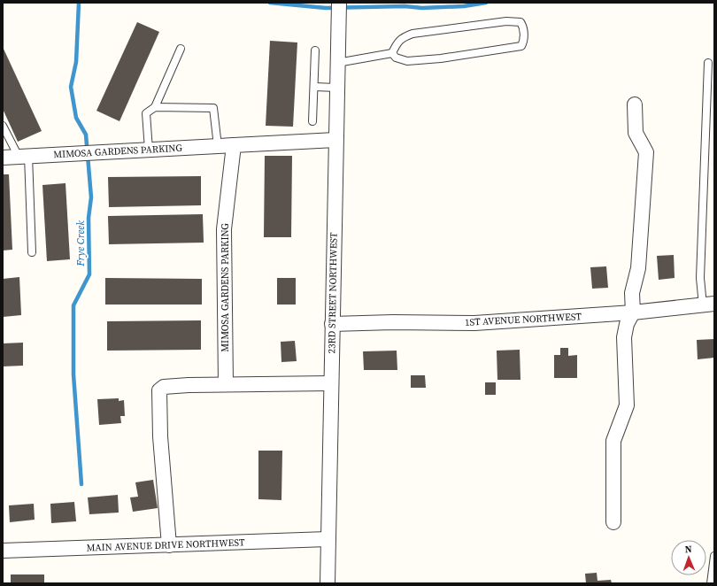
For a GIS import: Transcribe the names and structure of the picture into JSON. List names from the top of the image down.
{
  "streets": {
    "street": [
      "MIMOSA GARDENS PARKING",
      "23RD STREET NORTHWEST",
      "1ST AVENUE NORTHWEST",
      "MAIN AVENUE DRIVE NORTHWEST"
    ]
  },
  "crossings": [
    ["23RD STREET NORTHWEST", "1ST AVENUE NORTHWEST"],
    ["23RD STREET NORTHWEST", "MAIN AVENUE DRIVE NORTHWEST"]
  ],
  "water": ["Frye Creek"],
  "north": "top"
}
